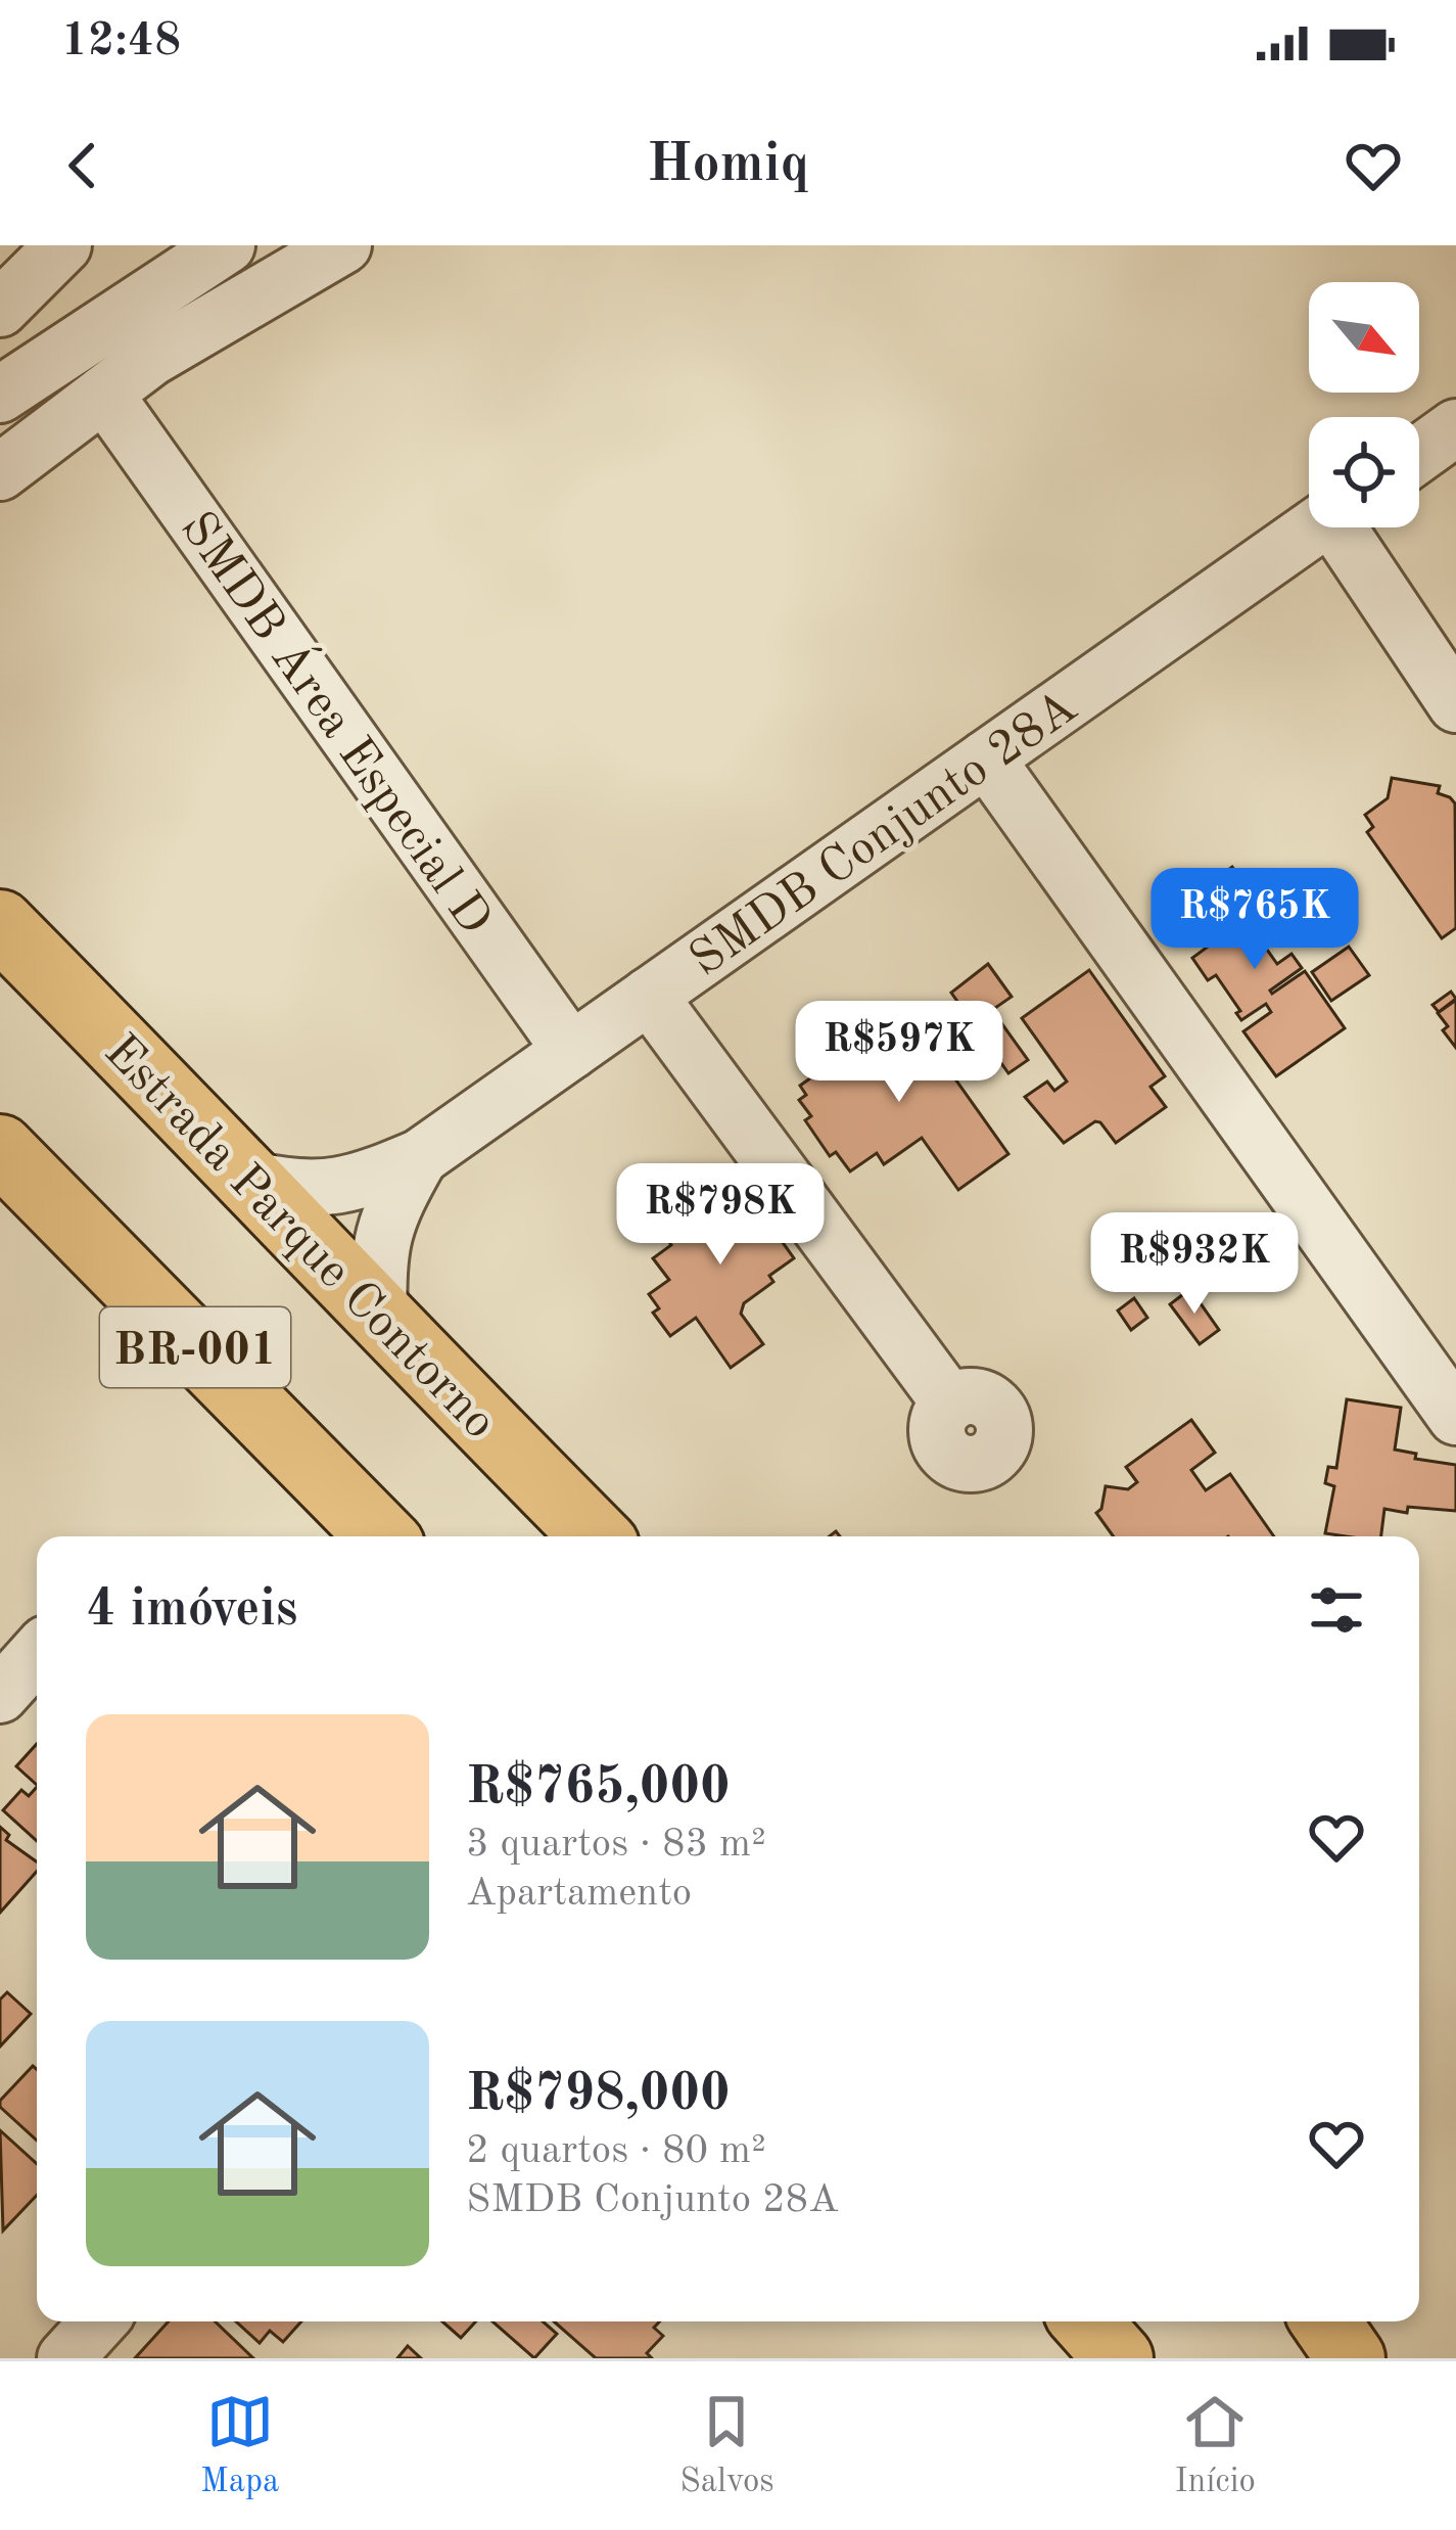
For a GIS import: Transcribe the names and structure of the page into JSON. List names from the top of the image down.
{
  "streets": {
    "highway": ["Estrada Parque Contorno", "BR-001"],
    "street": ["SMDB Área Especial D", "SMDB Conjunto 28A"]
  },
  "crossings": [
    ["SMDB Área Especial D", "SMDB Conjunto 28A"]
  ],
  "north": "bottom right",
  "page": {
    "status": "12:48",
    "header": "Homiq",
    "price": [
      "R$765K",
      "R$597K",
      "R$798K",
      "R$932K"
    ],
    "heading": "4 imóveis",
    "list": [
      {
        "name": "R$765,000",
        "note": "3 quartos · 83 m² · Apartamento"
      },
      {
        "name": "R$798,000",
        "note": "2 quartos · 80 m² · SMDB Conjunto 28A"
      }
    ],
    "tabs": ["Mapa", "Salvos", "Início"]
  }
}
